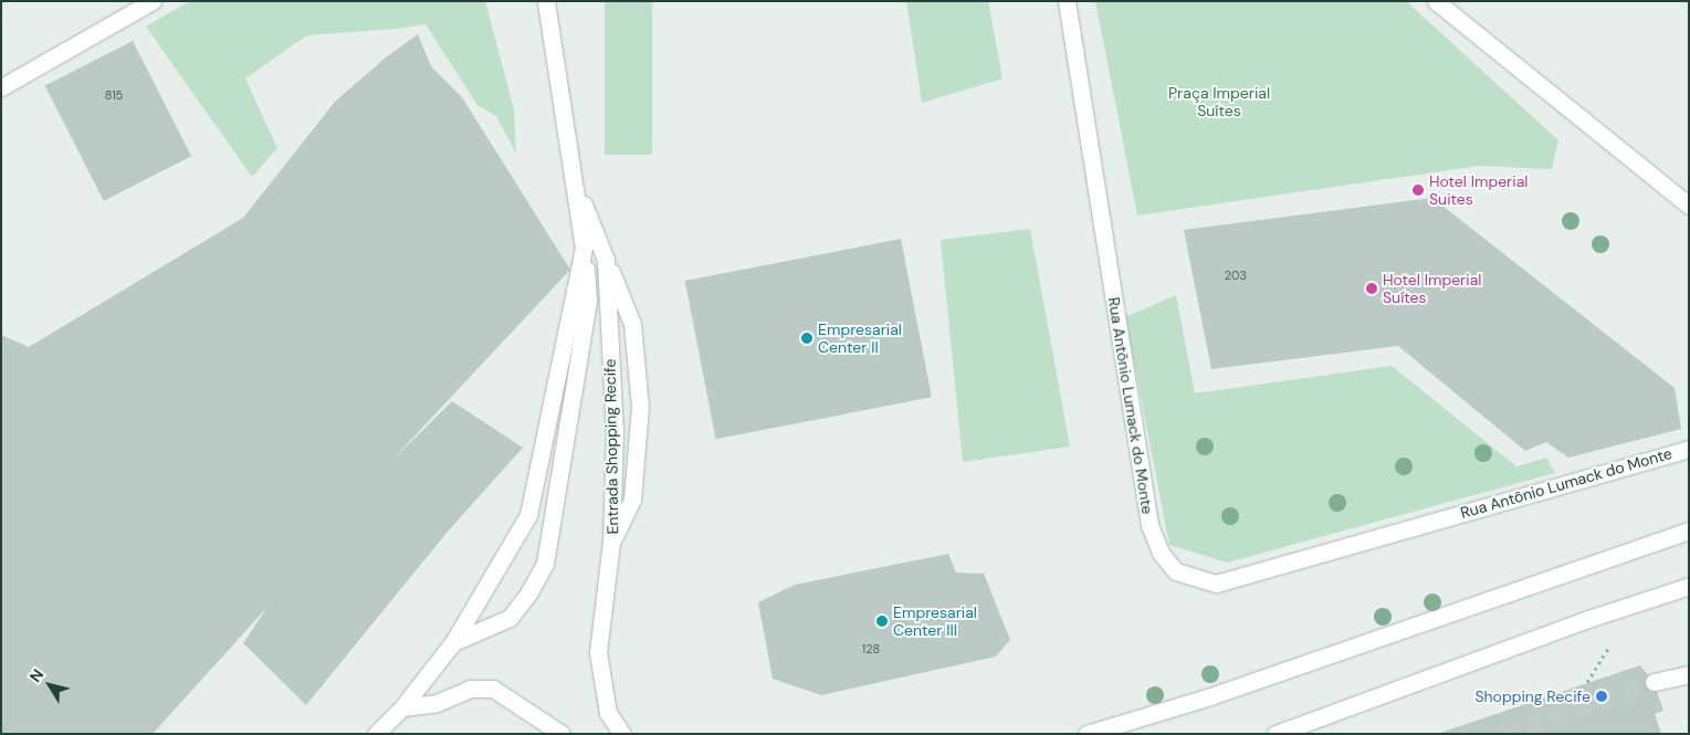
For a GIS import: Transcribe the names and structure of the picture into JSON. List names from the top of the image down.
{
  "streets": {
    "street": ["Rua Antônio Lumack do Monte", "Entrada Shopping Recife"]
  },
  "parks": ["Praça Imperial Suítes"],
  "places": [
    "Hotel Imperial Suites",
    "Hotel Imperial Suítes",
    "Empresarial Center II",
    "Empresarial Center III",
    "Shopping Recife"
  ],
  "house_numbers": ["815", "203", "128"],
  "north": "top left"
}
